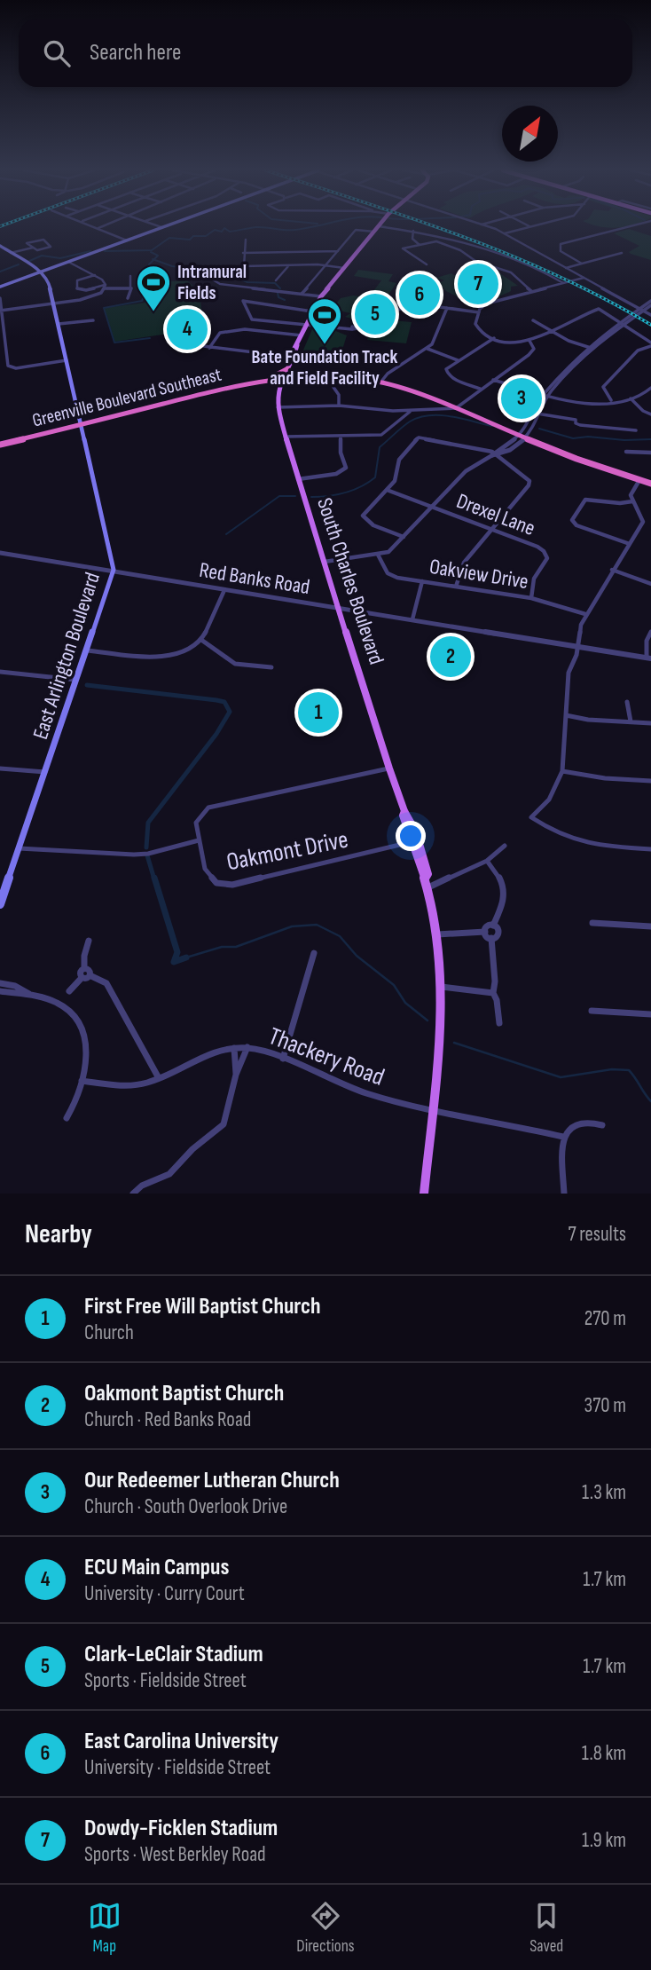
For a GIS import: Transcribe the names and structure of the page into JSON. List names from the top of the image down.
{
  "streets": {
    "highway": ["Greenville Boulevard Southeast"],
    "main road": ["South Charles Boulevard", "East Arlington Boulevard"],
    "street": [
      "Drexel Lane",
      "Oakview Drive",
      "Red Banks Road",
      "Oakmont Drive",
      "Thackery Road"
    ]
  },
  "crossings": [
    ["Greenville Boulevard Southeast", "South Charles Boulevard"],
    ["Greenville Boulevard Southeast", "East Arlington Boulevard"],
    ["Drexel Lane", "Oakview Drive"],
    ["Red Banks Road", "South Charles Boulevard"],
    ["Red Banks Road", "East Arlington Boulevard"],
    ["South Charles Boulevard", "Oakmont Drive"]
  ],
  "places": {
    "sports": ["Intramural Fields", "Bate Foundation Track and Field Facility"]
  },
  "north": "top right",
  "page": {
    "search": "Search here",
    "pins": [
      "7",
      "6",
      "5",
      "4",
      "3",
      "2",
      "1"
    ],
    "heading": ["Nearby", "7 results"],
    "list": [
      {
        "mark": "1",
        "name": "First Free Will Baptist Church",
        "note": "Church",
        "value": "270 m"
      },
      {
        "mark": "2",
        "name": "Oakmont Baptist Church",
        "note": "Church · Red Banks Road",
        "value": "370 m"
      },
      {
        "mark": "3",
        "name": "Our Redeemer Lutheran Church",
        "note": "Church · South Overlook Drive",
        "value": "1.3 km"
      },
      {
        "mark": "4",
        "name": "ECU Main Campus",
        "note": "University · Curry Court",
        "value": "1.7 km"
      },
      {
        "mark": "5",
        "name": "Clark-LeClair Stadium",
        "note": "Sports · Fieldside Street",
        "value": "1.7 km"
      },
      {
        "mark": "6",
        "name": "East Carolina University",
        "note": "University · Fieldside Street",
        "value": "1.8 km"
      },
      {
        "mark": "7",
        "name": "Dowdy-Ficklen Stadium",
        "note": "Sports · West Berkley Road",
        "value": "1.9 km"
      }
    ],
    "nav": ["Map", "Directions", "Saved"]
  }
}
